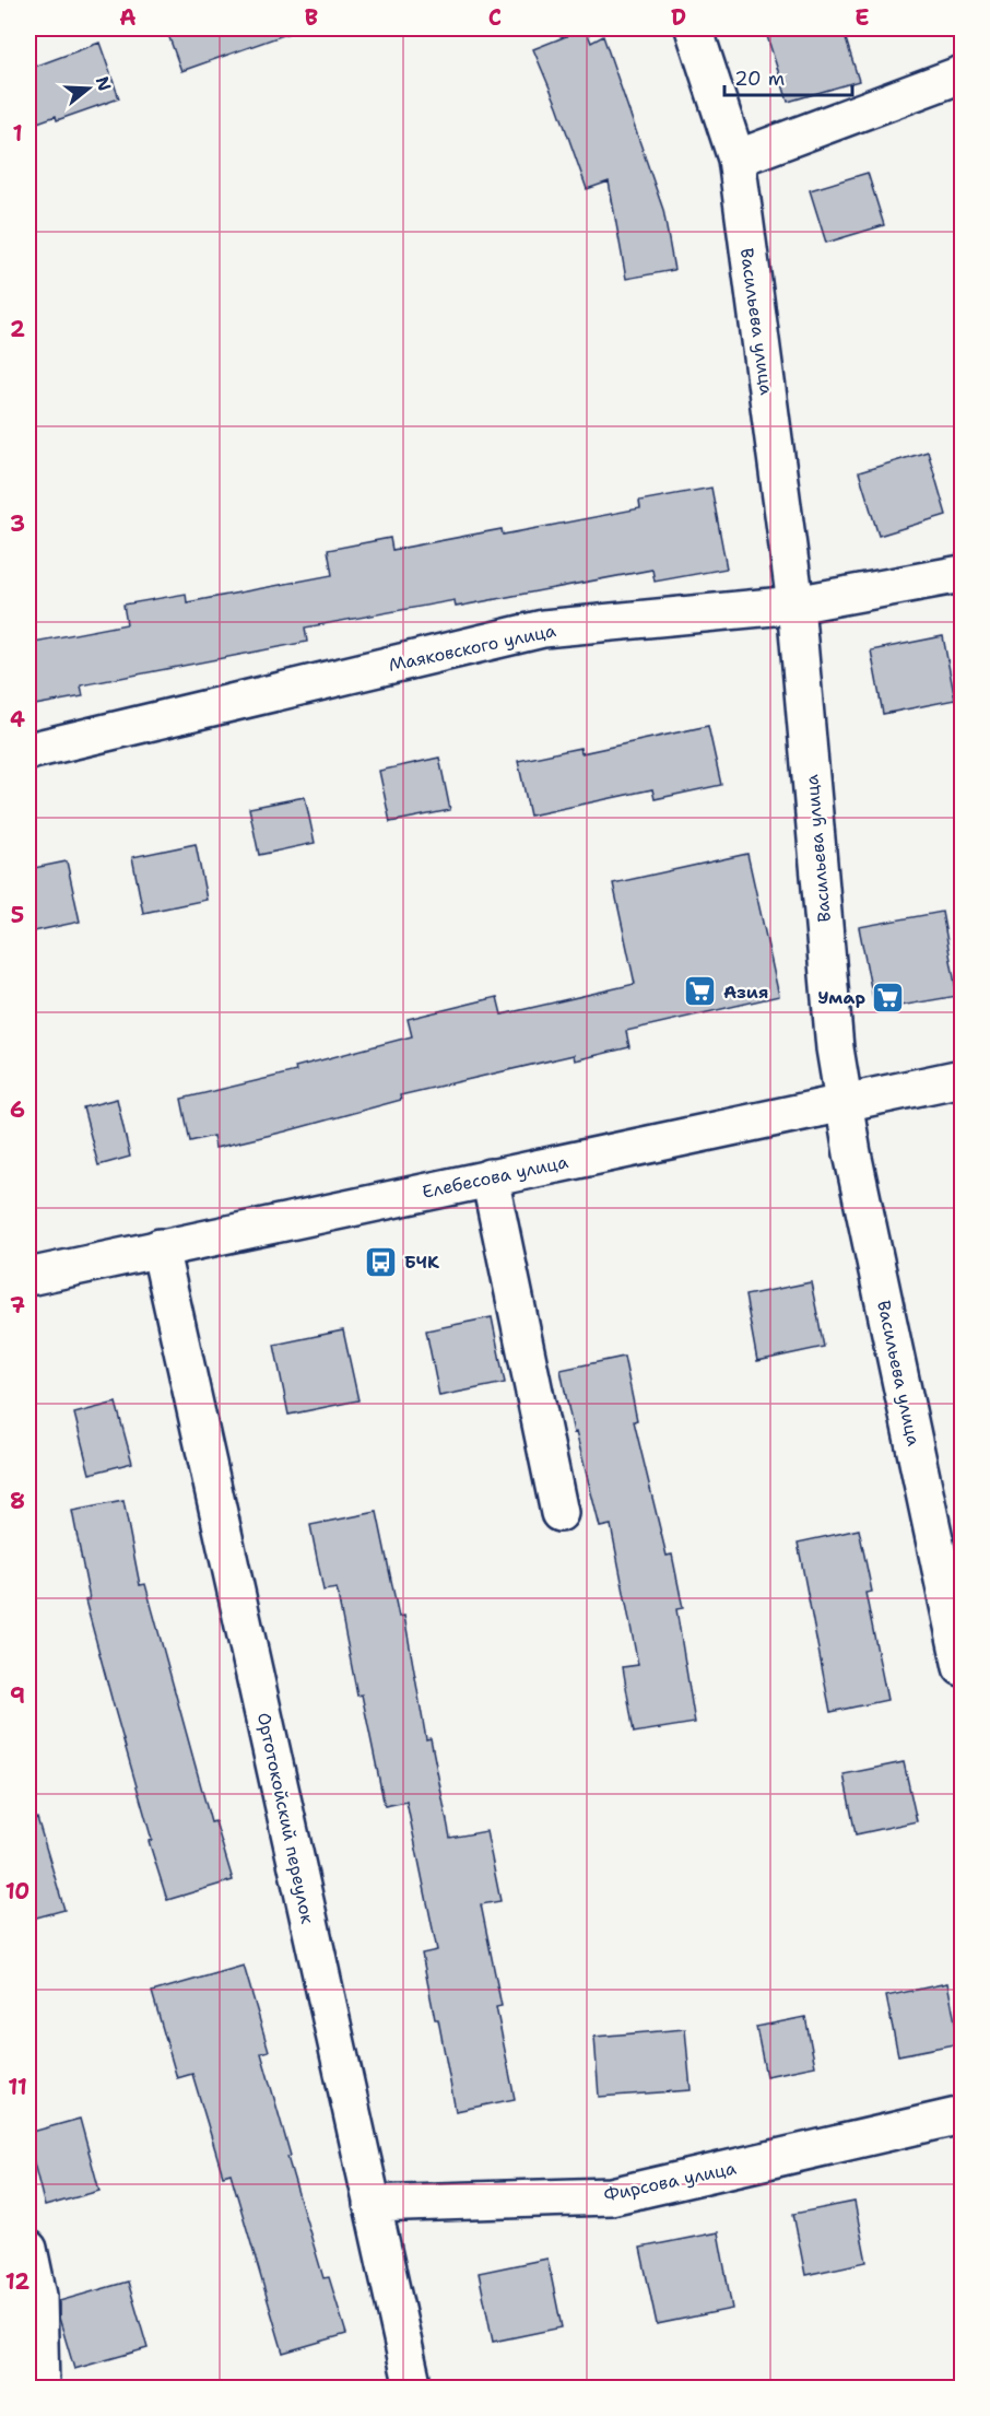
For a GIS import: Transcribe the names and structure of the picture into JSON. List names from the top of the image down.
{
  "streets": {
    "street": [
      "Васильева улица",
      "Маяковского улица",
      "Елебесова улица",
      "Ортотокойский переулок",
      "Фирсова улица"
    ]
  },
  "crossings": [
    ["Васильева улица", "Маяковского улица"],
    ["Васильева улица", "Елебесова улица"],
    ["Елебесова улица", "Ортотокойский переулок"],
    ["Ортотокойский переулок", "Фирсова улица"]
  ],
  "places": {
    "supermarket": ["Азия", "Умар"],
    "bus stop": ["БЧК"]
  },
  "scale_bar": "20 m",
  "north": "right",
  "grid": {
    "columns": [
      "A",
      "B",
      "C",
      "D",
      "E"
    ],
    "rows": [
      "1",
      "2",
      "3",
      "4",
      "5",
      "6",
      "7",
      "8",
      "9",
      "10",
      "11",
      "12"
    ]
  }
}
